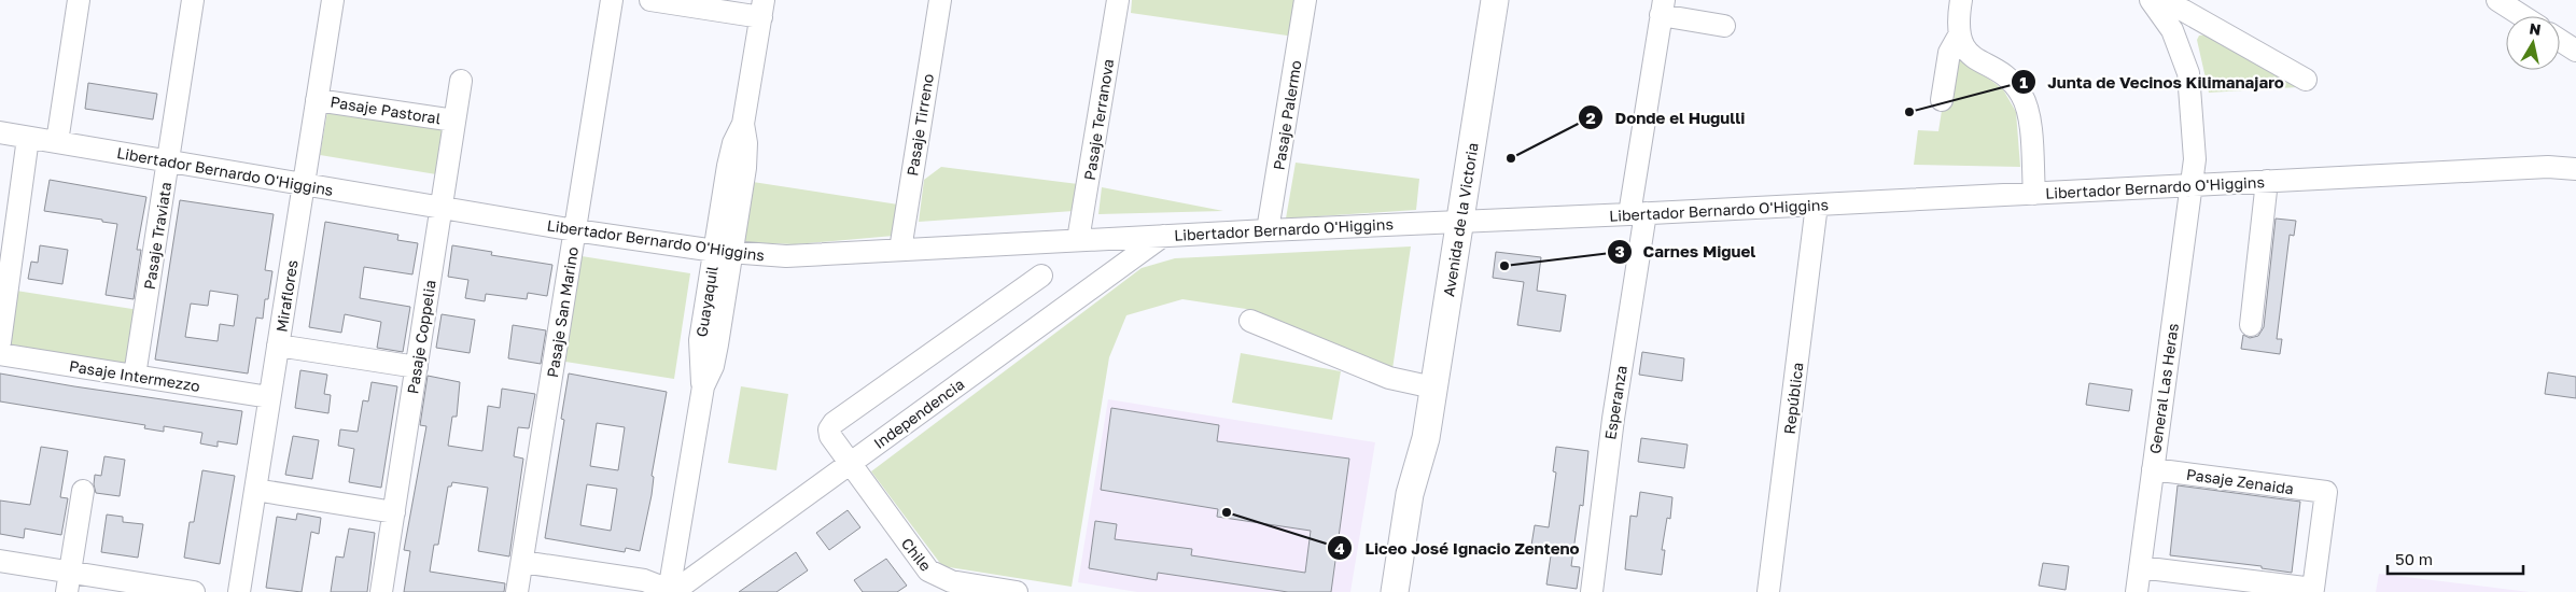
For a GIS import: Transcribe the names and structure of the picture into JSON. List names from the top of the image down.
{
  "streets": {
    "main road": ["Avenida de la Victoria"],
    "street": [
      "Pasaje Pastoral",
      "Pasaje Palermo",
      "Pasaje Terranova",
      "Pasaje Tirreno",
      "Libertador Bernardo O'Higgins",
      "Pasaje Traviata",
      "Miraflores",
      "Guayaquil",
      "Pasaje San Marino",
      "Pasaje Coppelia",
      "Pasaje Intermezzo",
      "General Las Heras",
      "República",
      "Esperanza",
      "Independencia",
      "Pasaje Zenaida",
      "Chile"
    ]
  },
  "crossings": [
    ["Pasaje Pastoral", "Miraflores"],
    ["Pasaje Pastoral", "Pasaje Coppelia"],
    ["Pasaje Palermo", "Libertador Bernardo O'Higgins"],
    ["Pasaje Terranova", "Libertador Bernardo O'Higgins"],
    ["Pasaje Tirreno", "Libertador Bernardo O'Higgins"],
    ["Libertador Bernardo O'Higgins", "Avenida de la Victoria"],
    ["Libertador Bernardo O'Higgins", "Pasaje Traviata"],
    ["Libertador Bernardo O'Higgins", "Miraflores"],
    ["Libertador Bernardo O'Higgins", "Guayaquil"],
    ["Libertador Bernardo O'Higgins", "Pasaje San Marino"],
    ["Libertador Bernardo O'Higgins", "Pasaje Coppelia"],
    ["Libertador Bernardo O'Higgins", "General Las Heras"],
    ["Libertador Bernardo O'Higgins", "República"],
    ["Libertador Bernardo O'Higgins", "Esperanza"],
    ["Libertador Bernardo O'Higgins", "Independencia"],
    ["Pasaje Traviata", "Pasaje Intermezzo"],
    ["Miraflores", "Pasaje Intermezzo"],
    ["General Las Heras", "Pasaje Zenaida"],
    ["Independencia", "Chile"]
  ],
  "places": [
    "Junta de Vecinos Kilimanajaro",
    "Donde el Hugulli",
    "Carnes Miguel",
    "Liceo José Ignacio Zenteno"
  ],
  "scale_bar": "50 m",
  "north": "top"
}
